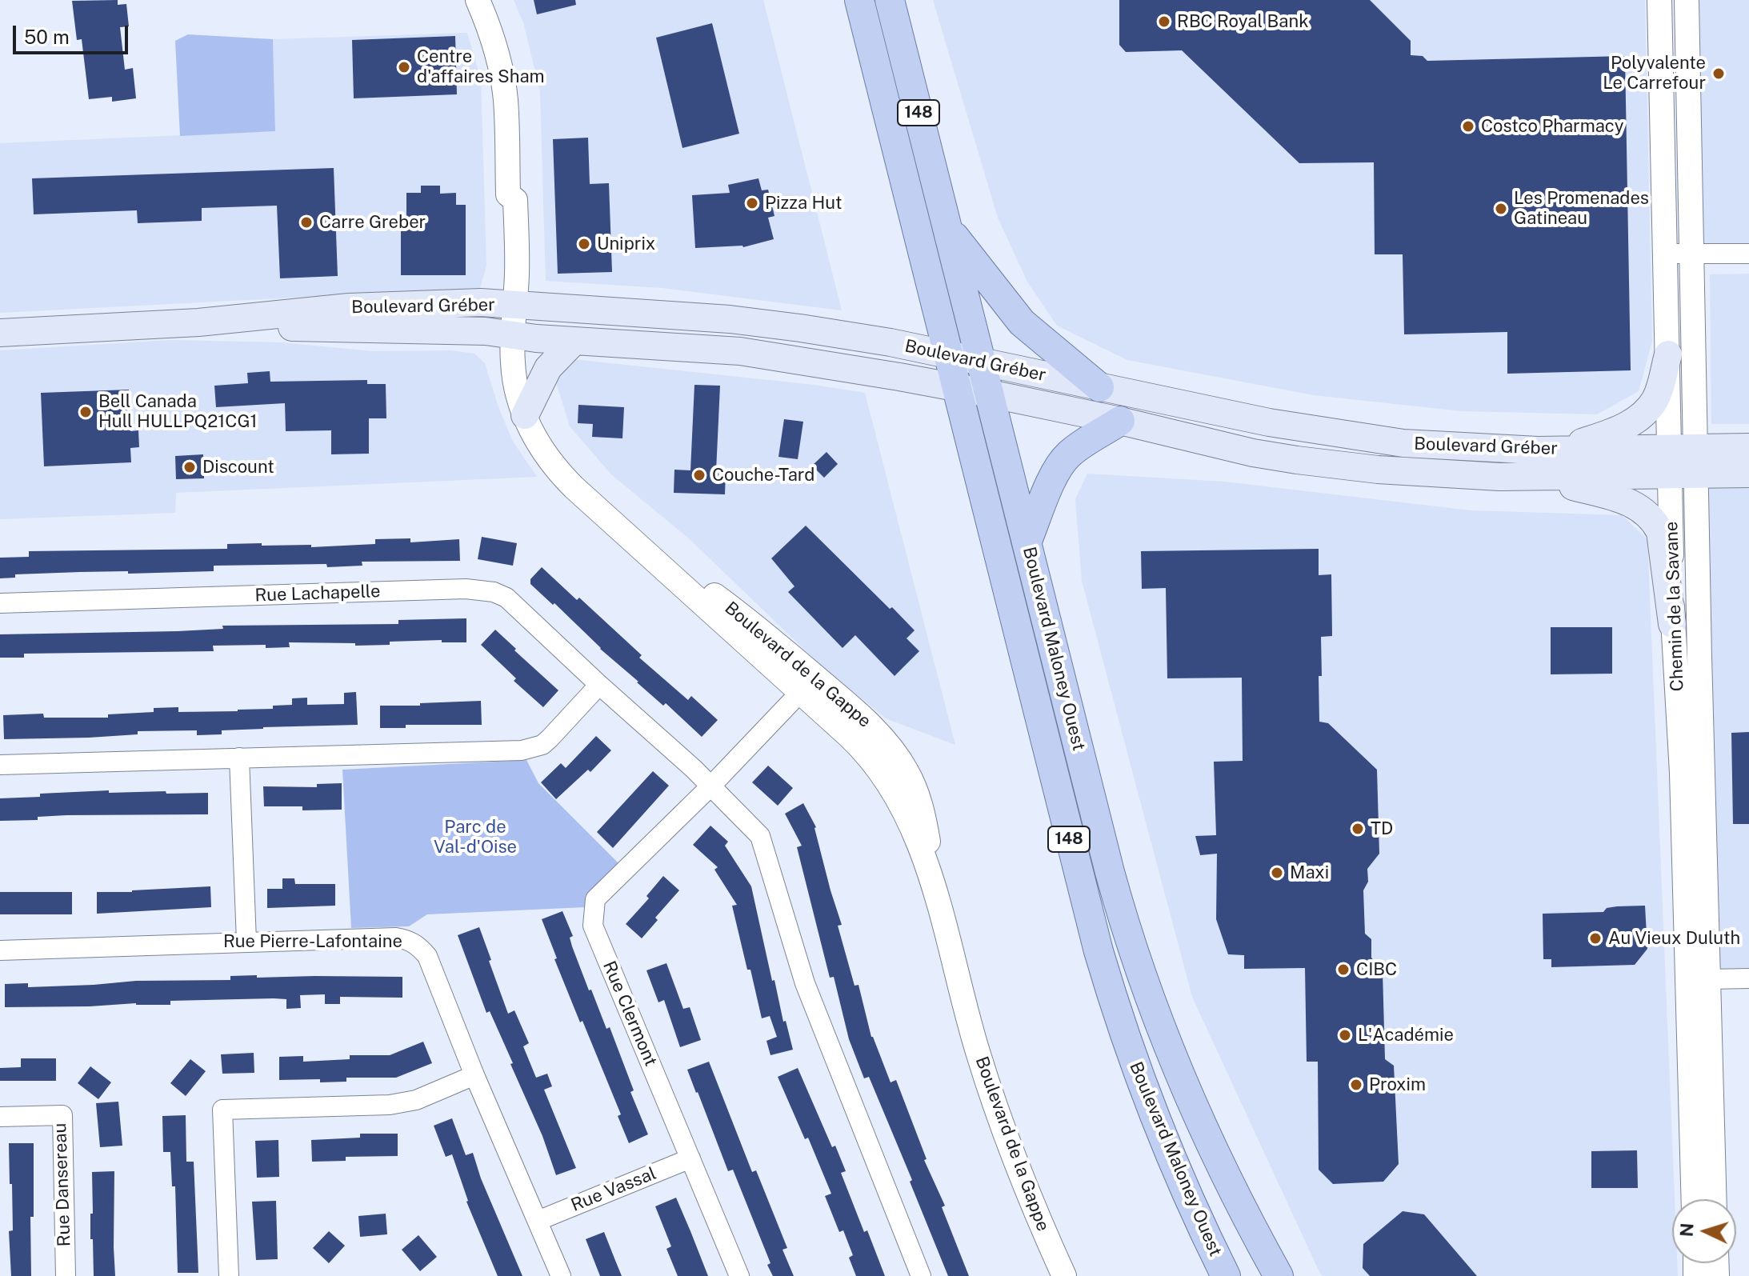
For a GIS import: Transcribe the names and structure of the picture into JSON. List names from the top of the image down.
{
  "streets": {
    "main road": ["148", "Boulevard Gréber", "Boulevard Maloney Ouest"],
    "street": [
      "Rue Lachapelle",
      "Chemin de la Savane",
      "Boulevard de la Gappe",
      "Rue Pierre-Lafontaine",
      "Rue Clermont",
      "Rue Dansereau",
      "Rue Vassal"
    ]
  },
  "crossings": [
    ["Boulevard Gréber", "Chemin de la Savane"],
    ["Boulevard Gréber", "Boulevard Maloney Ouest"],
    ["Boulevard Gréber", "Boulevard de la Gappe"],
    ["Rue Lachapelle", "Rue Clermont"],
    ["Boulevard de la Gappe", "Rue Clermont"],
    ["Rue Pierre-Lafontaine", "Rue Vassal"],
    ["Rue Clermont", "Rue Vassal"]
  ],
  "parks": ["Parc de Val-d'Oise"],
  "places": [
    "RBC Royal Bank",
    "Centre d'affaires Sham",
    "Polyvalente Le Carrefour",
    "Costco Pharmacy",
    "Pizza Hut",
    "Les Promenades Gatineau",
    "Carre Greber",
    "Uniprix",
    "Bell Canada Hull HULLPQ21CG1",
    "Discount",
    "Couche-Tard",
    "TD",
    "Maxi",
    "Au Vieux Duluth",
    "CIBC",
    "L'Académie",
    "Proxim"
  ],
  "scale_bar": "50 m",
  "north": "left"
}
